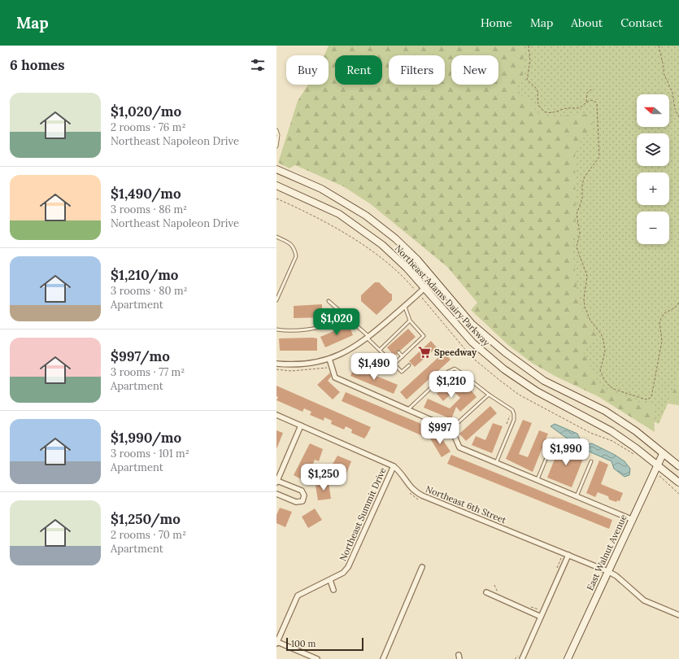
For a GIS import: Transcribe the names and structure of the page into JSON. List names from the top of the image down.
{
  "streets": {
    "main road": ["Northeast Adams Dairy Parkway", "East Walnut Avenue"],
    "street": ["Northeast 6th Street", "Northeast Summit Drive"]
  },
  "crossings": [
    ["Northeast Adams Dairy Parkway", "East Walnut Avenue"],
    ["Northeast 6th Street", "Northeast Summit Drive"],
    ["Northeast 6th Street", "East Walnut Avenue"]
  ],
  "places": {
    "supermarket": ["Speedway"]
  },
  "scale_bar": "100 m",
  "north": "left",
  "page": {
    "header": "Map",
    "nav": [
      "Home",
      "Map",
      "About",
      "Contact"
    ],
    "heading": "6 homes",
    "chip": [
      "Buy",
      "Rent",
      "Filters",
      "New"
    ],
    "list": [
      {
        "name": "$1,020/mo",
        "note": "2 rooms · 76 m² · Northeast Napoleon Drive"
      },
      {
        "name": "$1,490/mo",
        "note": "3 rooms · 86 m² · Northeast Napoleon Drive"
      },
      {
        "name": "$1,210/mo",
        "note": "3 rooms · 80 m² · Apartment"
      },
      {
        "name": "$997/mo",
        "note": "3 rooms · 77 m² · Apartment"
      },
      {
        "name": "$1,990/mo",
        "note": "3 rooms · 101 m² · Apartment"
      },
      {
        "name": "$1,250/mo",
        "note": "2 rooms · 70 m² · Apartment"
      }
    ],
    "map_buttons": ["+", "−"],
    "price": [
      "$1,020",
      "$1,490",
      "$1,210",
      "$997",
      "$1,990",
      "$1,250"
    ],
    "scale": "100 m"
  }
}
